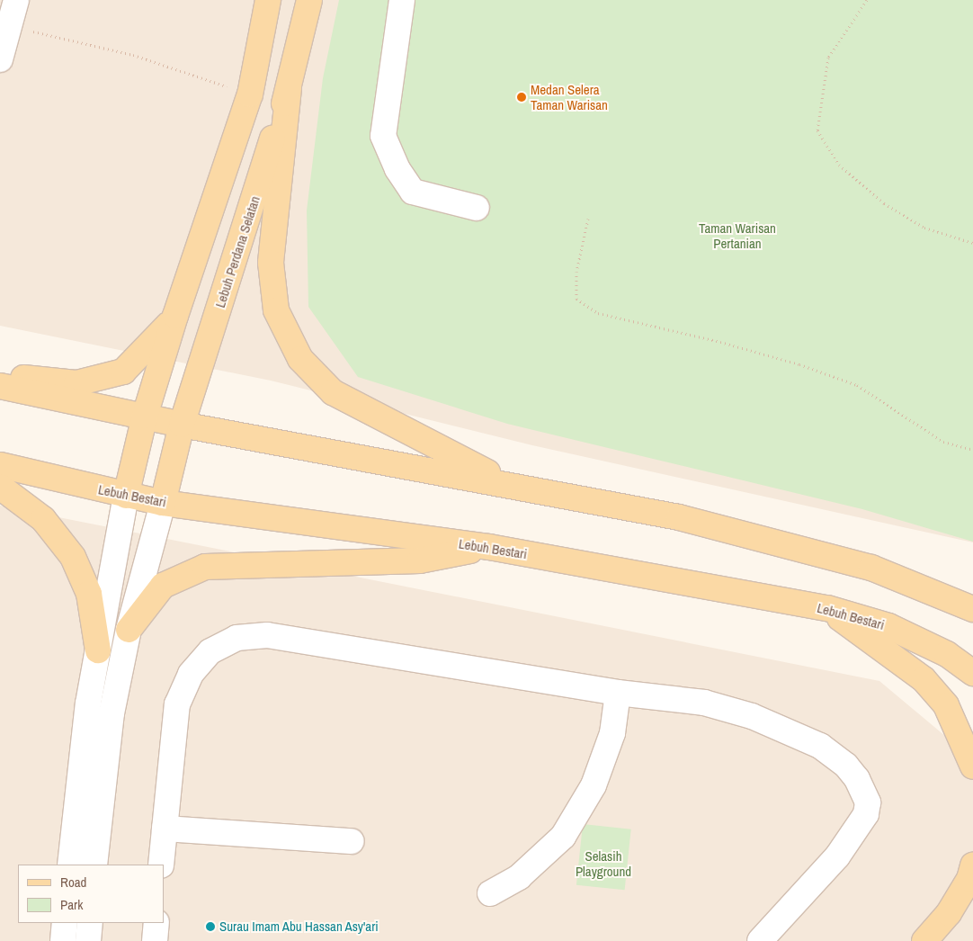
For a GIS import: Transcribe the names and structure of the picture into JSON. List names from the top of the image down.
{
  "streets": {
    "main road": ["Lebuh Perdana Selatan", "Lebuh Bestari"]
  },
  "crossings": [
    ["Lebuh Perdana Selatan", "Lebuh Bestari"]
  ],
  "parks": ["Taman Warisan Pertanian", "Selasih Playground"],
  "places": ["Medan Selera Taman Warisan", "Surau Imam Abu Hassan Asy'ari"],
  "legend": ["Road", "Park"]
}
